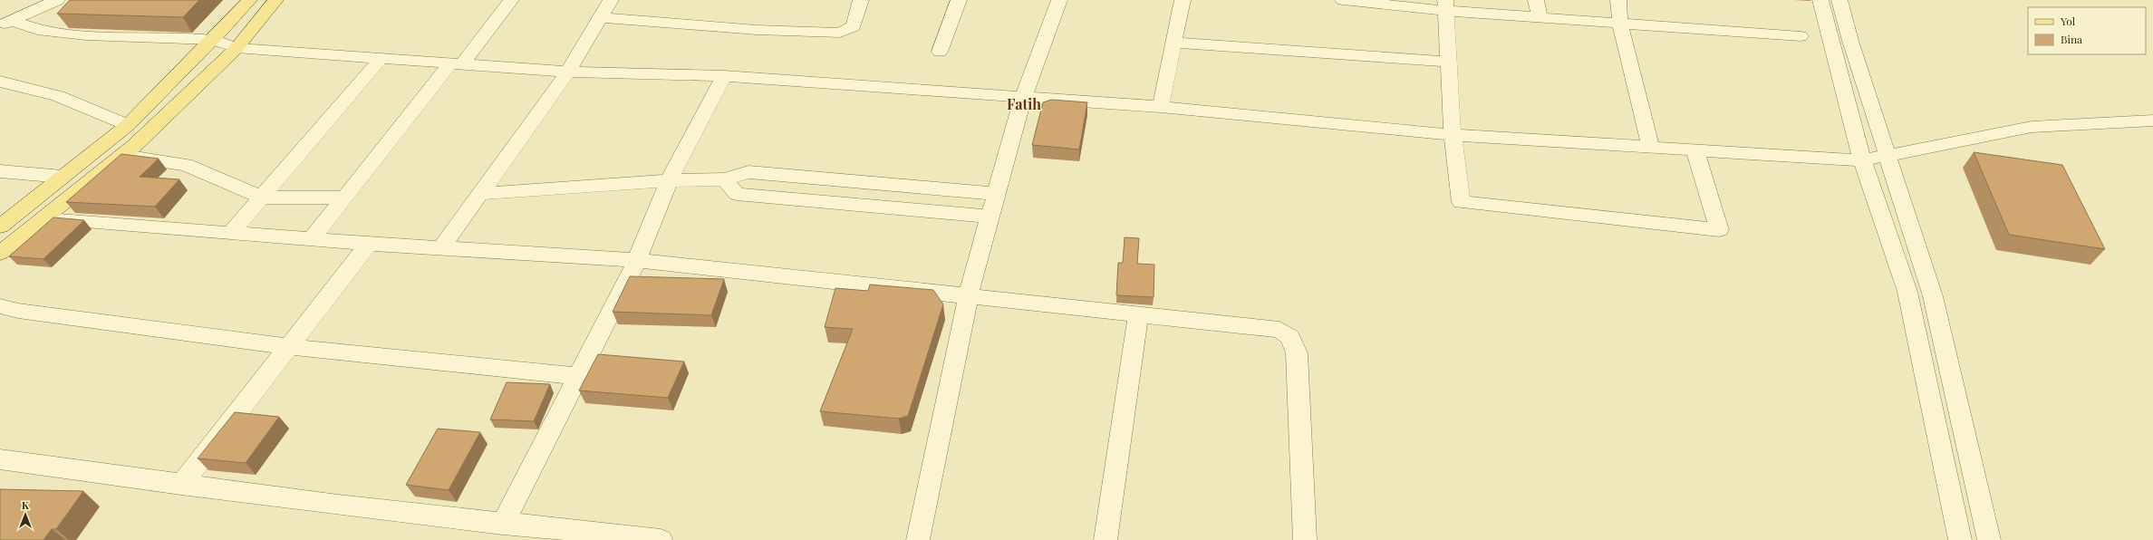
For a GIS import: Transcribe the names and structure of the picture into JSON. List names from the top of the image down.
{
  "districts": ["Fatih"],
  "legend": ["Yol", "Bina"],
  "north": "top"
}
